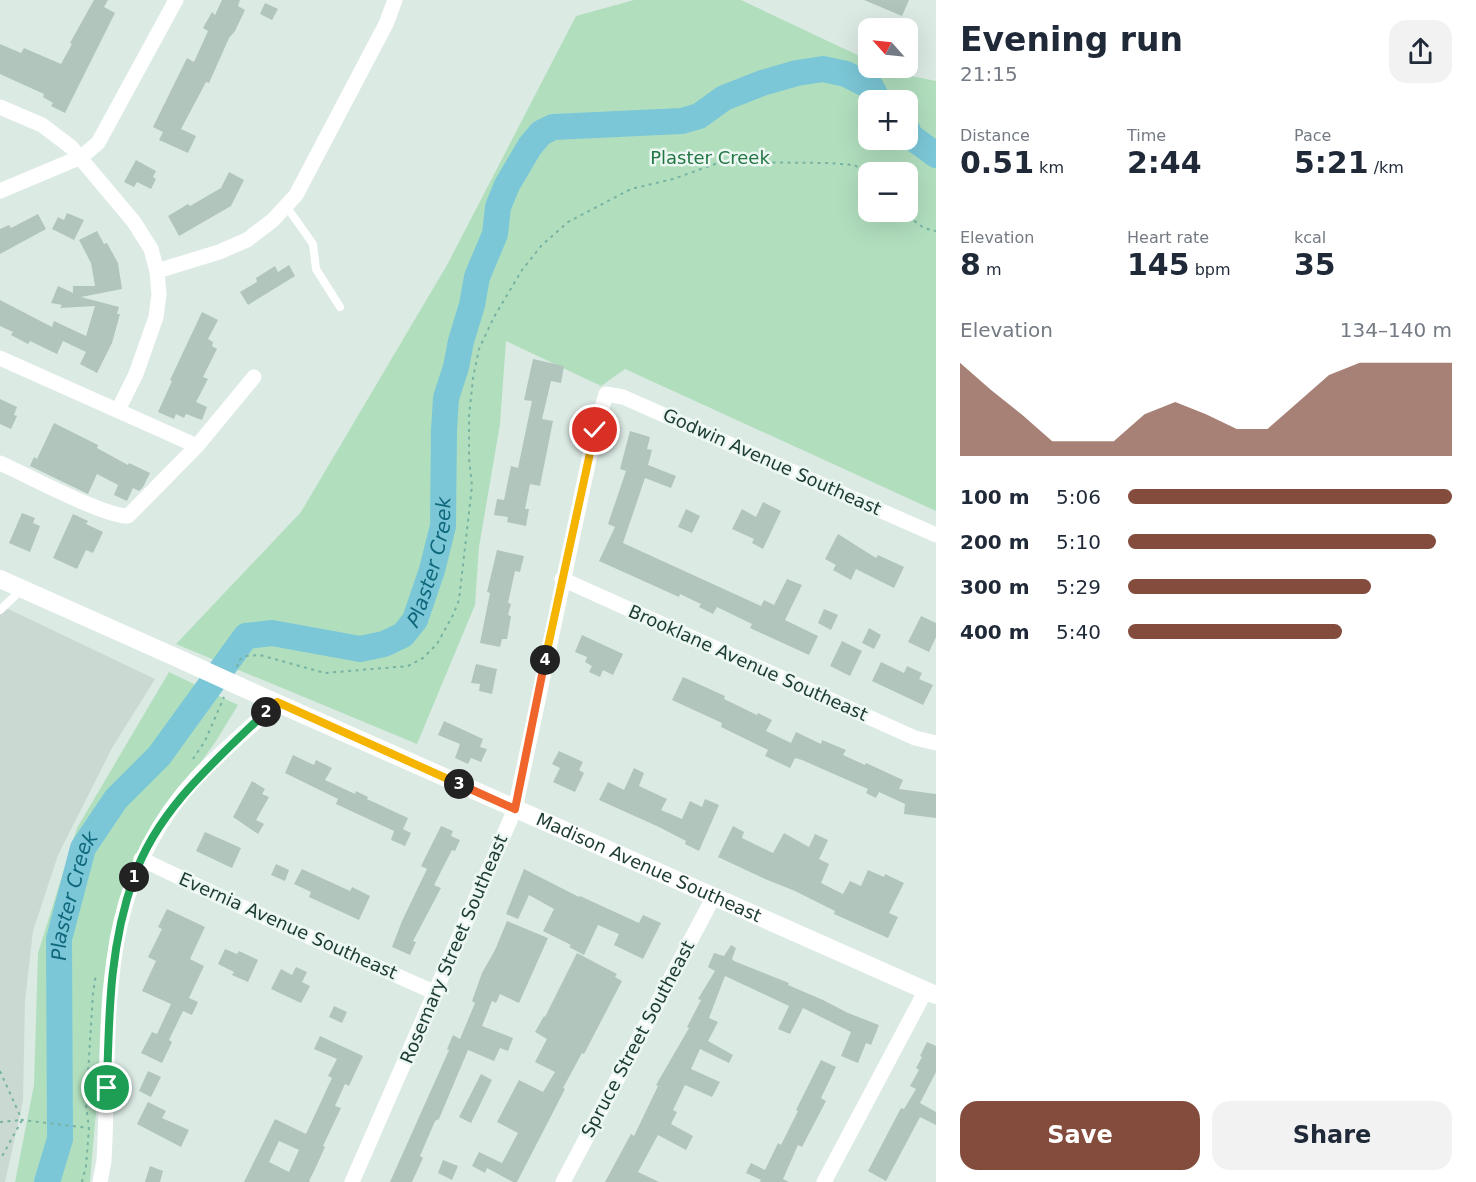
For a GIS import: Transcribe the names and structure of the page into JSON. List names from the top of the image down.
{
  "streets": {
    "street": [
      "Godwin Avenue Southeast",
      "Brooklane Avenue Southeast",
      "Madison Avenue Southeast",
      "Evernia Avenue Southeast",
      "Rosemary Street Southeast",
      "Spruce Street Southeast"
    ]
  },
  "crossings": [
    ["Godwin Avenue Southeast", "Rosemary Street Southeast"],
    ["Brooklane Avenue Southeast", "Rosemary Street Southeast"],
    ["Madison Avenue Southeast", "Rosemary Street Southeast"],
    ["Madison Avenue Southeast", "Spruce Street Southeast"],
    ["Evernia Avenue Southeast", "Rosemary Street Southeast"]
  ],
  "water": ["Plaster Creek"],
  "parks": ["Plaster Creek"],
  "north": "top left",
  "page": {
    "heading": ["Evening run", "21:15"],
    "map_buttons": ["+", "−"],
    "stats": [
      ["Distance", "0.51 km"],
      ["Time", "2:44"],
      ["Pace", "5:21 /km"],
      ["Elevation", "8 m"],
      ["Heart rate", "145 bpm"],
      ["kcal", "35"]
    ],
    "chart": ["Elevation", "134–140 m"],
    "list": [
      {
        "name": "100 m",
        "note": "5:06"
      },
      {
        "name": "200 m",
        "note": "5:10"
      },
      {
        "name": "300 m",
        "note": "5:29"
      },
      {
        "name": "400 m",
        "note": "5:40"
      }
    ],
    "pins": [
      "4",
      "2",
      "3",
      "1"
    ],
    "buttons": ["Save", "Share"]
  }
}
